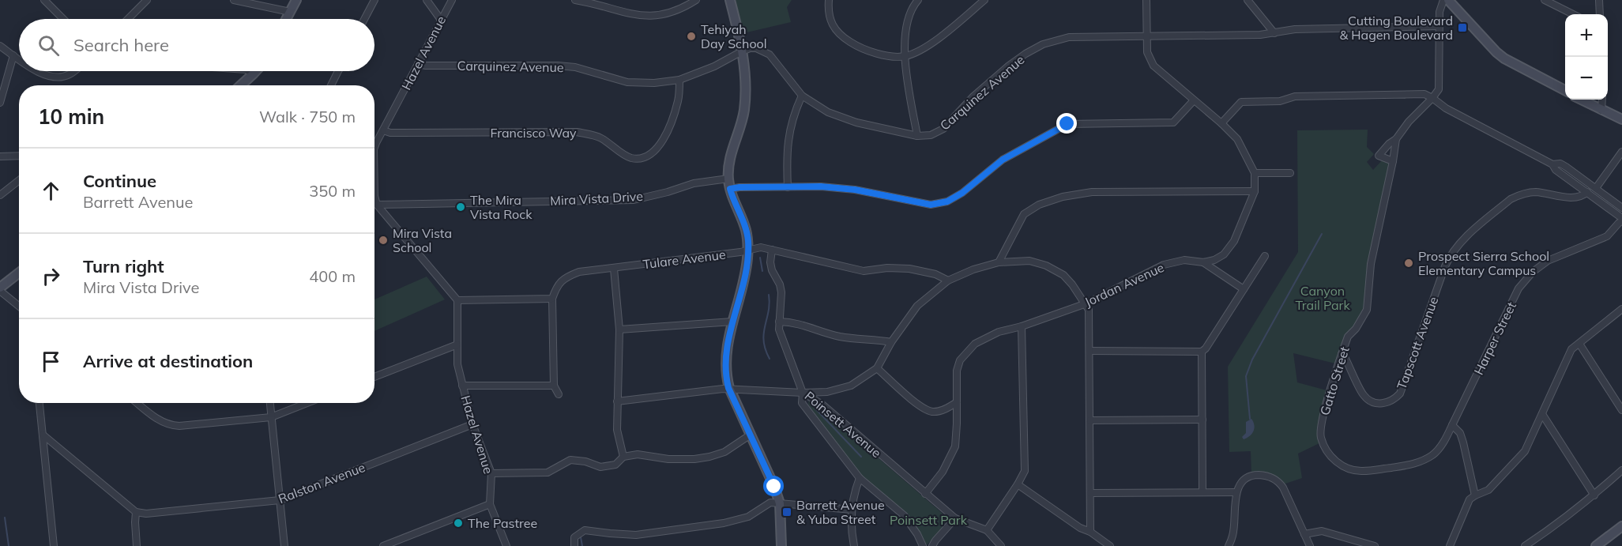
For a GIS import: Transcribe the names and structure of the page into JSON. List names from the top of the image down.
{
  "streets": {
    "street": [
      "Hazel Avenue",
      "Carquinez Avenue",
      "Francisco Way",
      "Mira Vista Drive",
      "Tulare Avenue",
      "Jordan Avenue",
      "Harper Street",
      "Tapscott Avenue",
      "Gatto Street",
      "Poinsett Avenue",
      "Ralston Avenue"
    ]
  },
  "crossings": [
    ["Hazel Avenue", "Carquinez Avenue"],
    ["Hazel Avenue", "Francisco Way"],
    ["Hazel Avenue", "Mira Vista Drive"],
    ["Hazel Avenue", "Ralston Avenue"],
    ["Carquinez Avenue", "Francisco Way"],
    ["Carquinez Avenue", "Jordan Avenue"],
    ["Tulare Avenue", "Poinsett Avenue"],
    ["Jordan Avenue", "Poinsett Avenue"],
    ["Harper Street", "Gatto Street"],
    ["Tapscott Avenue", "Gatto Street"]
  ],
  "parks": ["Canyon Trail Park", "Poinsett Park"],
  "places": {
    "transit": ["Cutting Boulevard & Hagen Boulevard", "Barrett Avenue & Yuba Street"],
    "other": [
      "Tehiyah Day School",
      "The Mira Vista Rock",
      "Mira Vista School",
      "Prospect Sierra School Elementary Campus",
      "The Pastree"
    ]
  },
  "page": {
    "map_buttons": ["+", "−"],
    "search": "Search here",
    "heading": ["10 min", "Walk · 750 m"],
    "list": [
      ["Continue", "Barrett Avenue", "350 m"],
      ["Turn right", "Mira Vista Drive", "400 m"],
      "Arrive at destination"
    ]
  }
}
